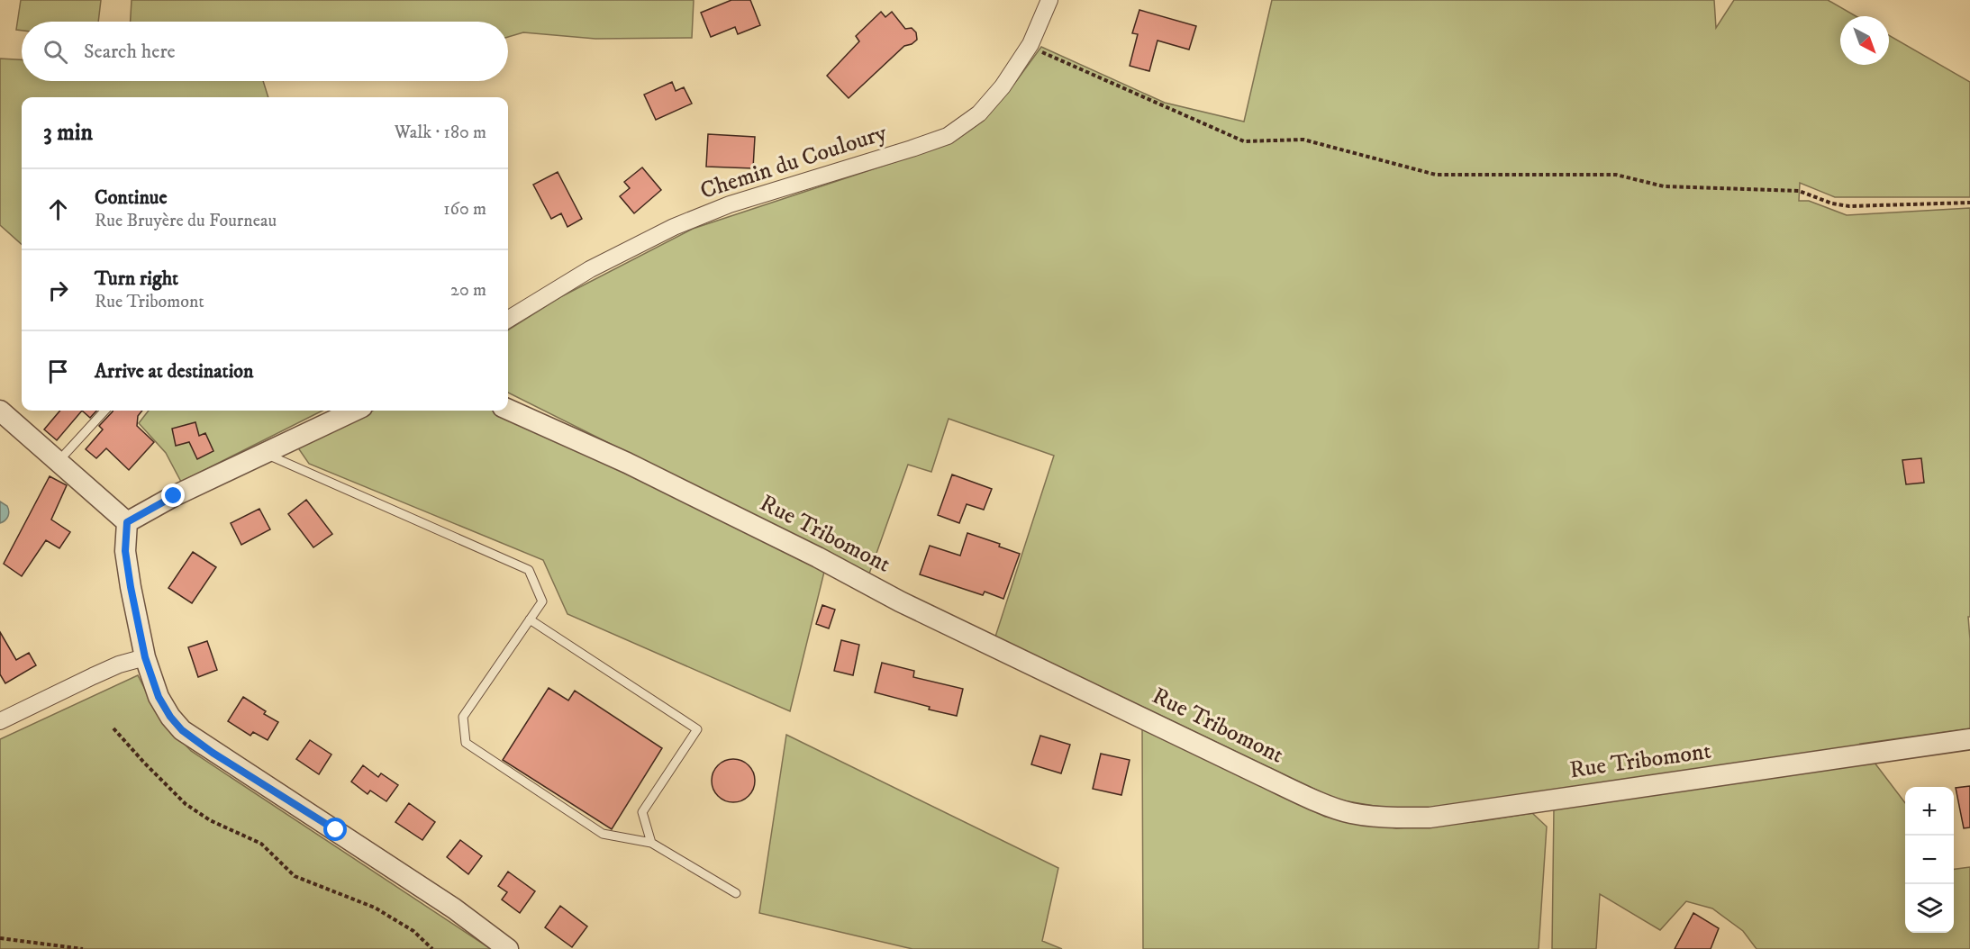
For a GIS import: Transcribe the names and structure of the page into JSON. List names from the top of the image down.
{
  "streets": {
    "street": ["Chemin du Couloury", "Rue Tribomont"]
  },
  "north": "bottom right",
  "page": {
    "search": "Search here",
    "heading": ["3 min", "Walk · 180 m"],
    "list": [
      ["Continue", "Rue Bruyère du Fourneau", "160 m"],
      ["Turn right", "Rue Tribomont", "20 m"],
      "Arrive at destination"
    ],
    "map_buttons": ["+", "−"]
  }
}
